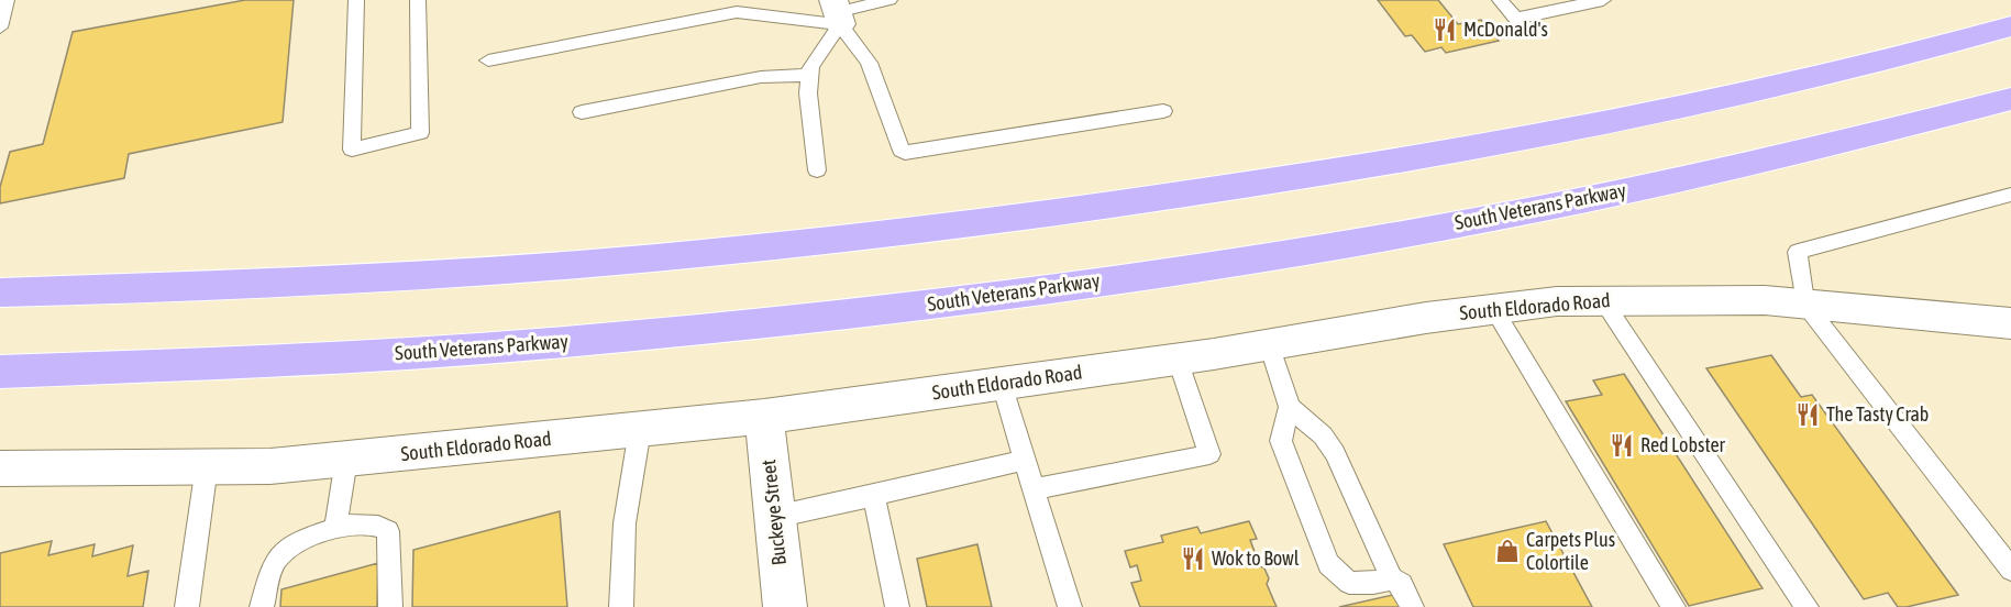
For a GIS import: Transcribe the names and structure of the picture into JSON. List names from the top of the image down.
{
  "streets": {
    "highway": ["South Veterans Parkway"],
    "street": ["South Eldorado Road", "Buckeye Street"]
  },
  "crossings": [
    ["South Eldorado Road", "Buckeye Street"]
  ],
  "places": {
    "restaurant": [
      "McDonald's",
      "The Tasty Crab",
      "Red Lobster",
      "Wok to Bowl"
    ],
    "shop": ["Carpets Plus Colortile"]
  }
}
